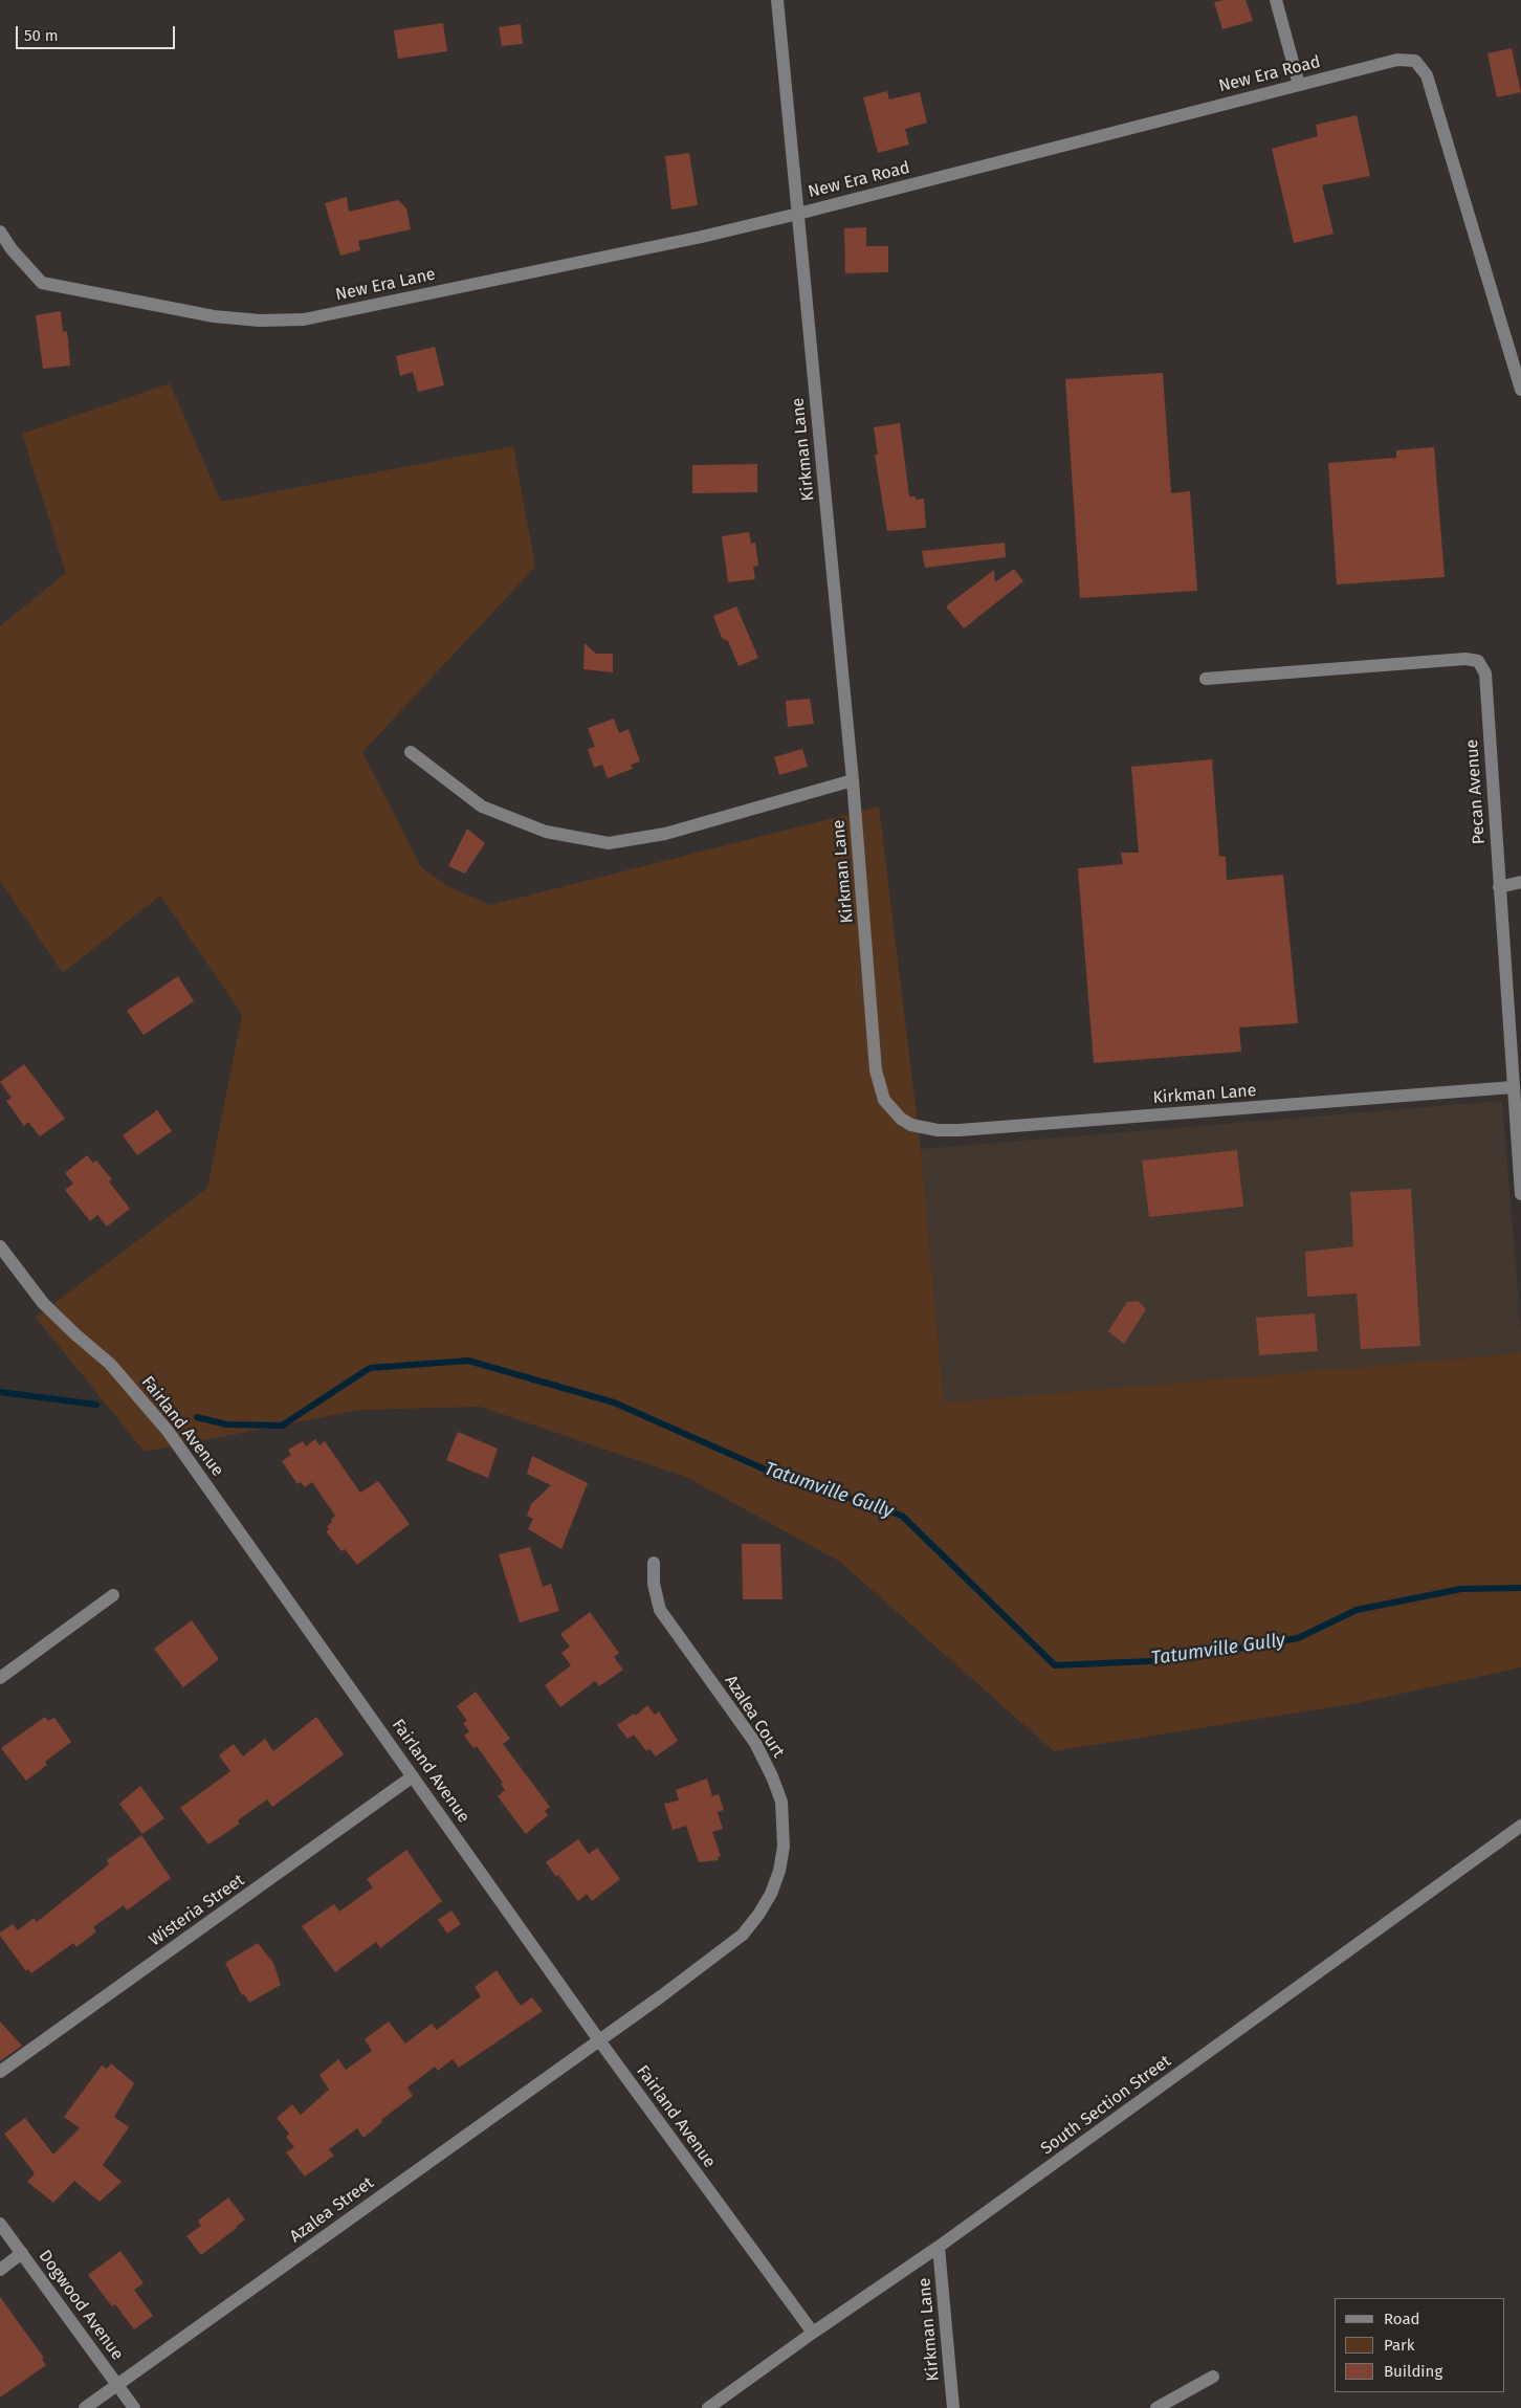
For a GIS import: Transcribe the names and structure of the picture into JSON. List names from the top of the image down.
{
  "streets": {
    "street": [
      "New Era Road",
      "New Era Lane",
      "Kirkman Lane",
      "Pecan Avenue",
      "Fairland Avenue",
      "Azalea Court",
      "Wisteria Street",
      "South Section Street",
      "Azalea Street",
      "Dogwood Avenue"
    ]
  },
  "crossings": [
    ["New Era Road", "New Era Lane"],
    ["New Era Road", "Kirkman Lane"],
    ["New Era Lane", "Kirkman Lane"],
    ["Kirkman Lane", "Pecan Avenue"],
    ["Kirkman Lane", "South Section Street"],
    ["Fairland Avenue", "Azalea Court"],
    ["Fairland Avenue", "Wisteria Street"],
    ["Fairland Avenue", "South Section Street"],
    ["Fairland Avenue", "Azalea Street"],
    ["Azalea Court", "Azalea Street"],
    ["Azalea Street", "Dogwood Avenue"]
  ],
  "water": ["Tatumville Gully"],
  "legend": ["Road", "Park", "Building"],
  "scale_bar": "50 m"
}
